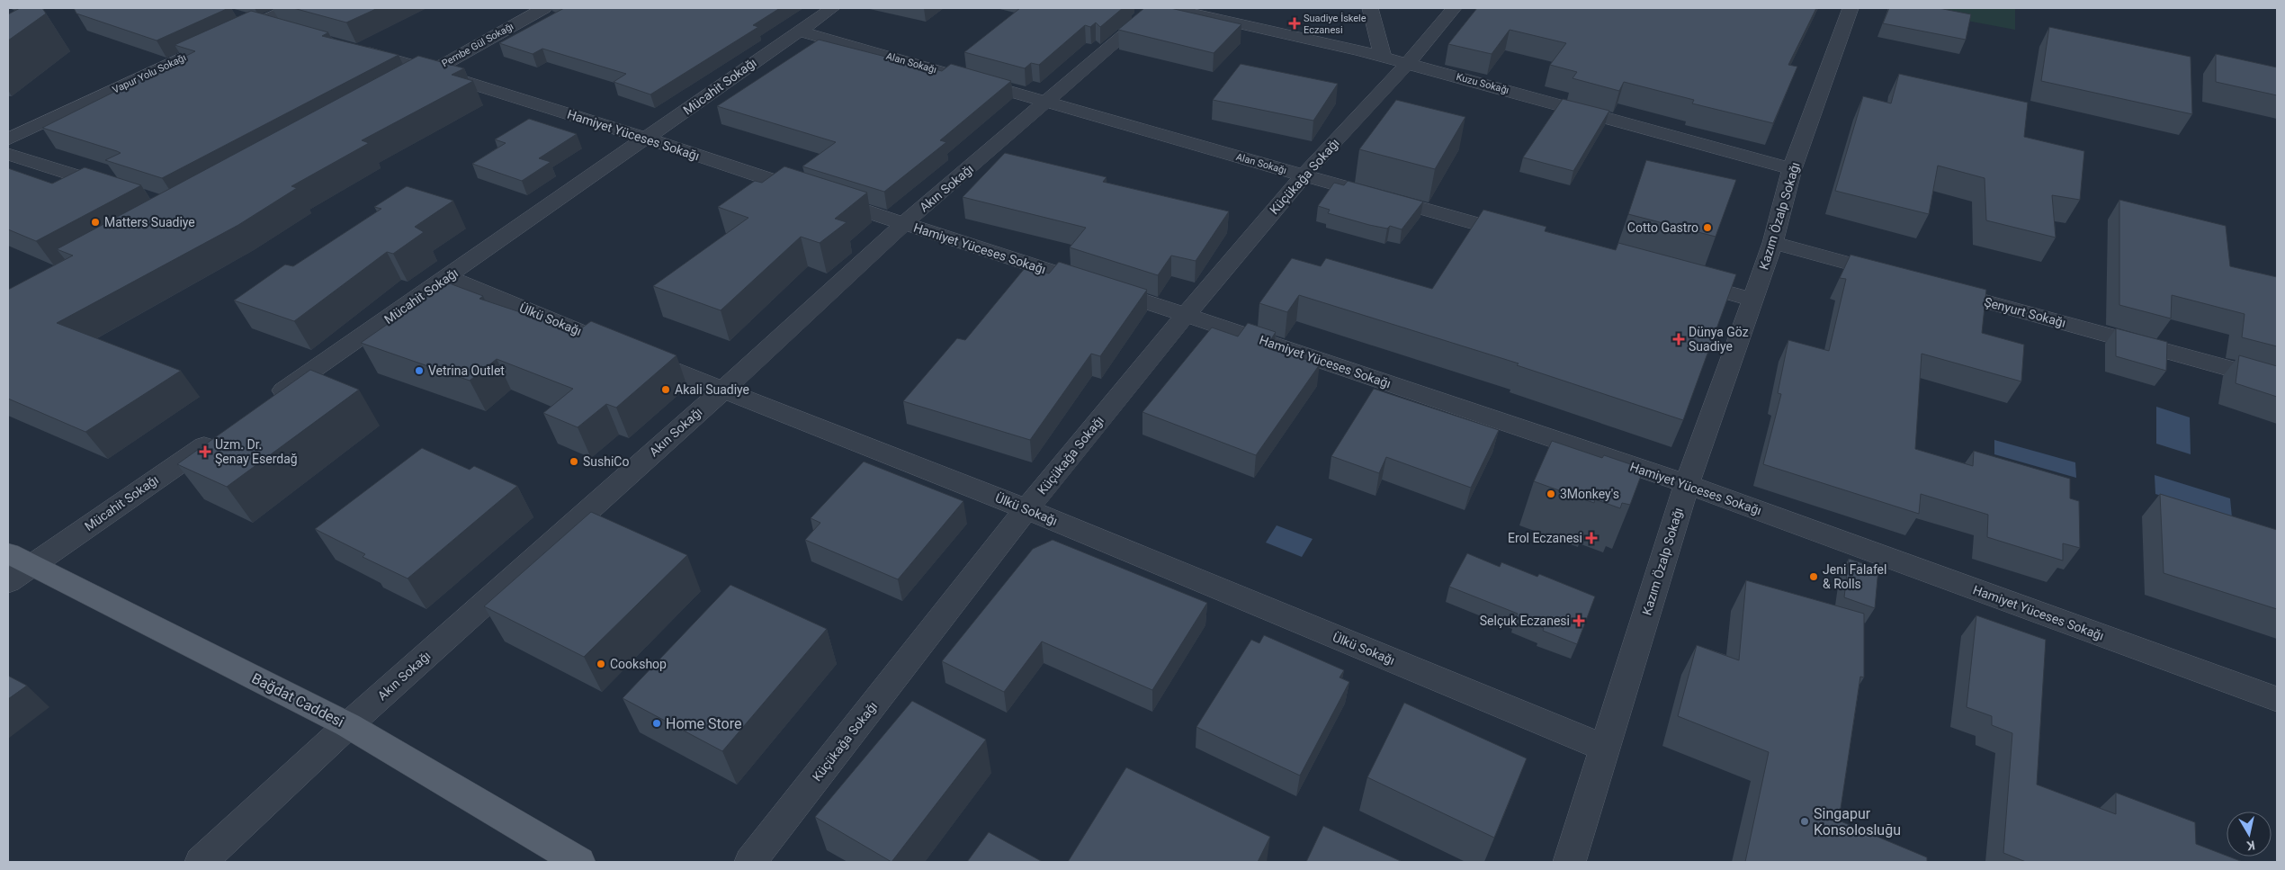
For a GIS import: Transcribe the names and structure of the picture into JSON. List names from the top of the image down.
{
  "streets": {
    "main road": ["Bağdat Caddesi"],
    "street": [
      "Pembe Gül Sokağı",
      "Alan Sokağı",
      "Vapur Yolu Sokağı",
      "Kuzu Sokağı",
      "Mücahit Sokağı",
      "Hamiyet Yüceses Sokağı",
      "Küçükağa Sokağı",
      "Akın Sokağı",
      "Kazım Özalp Sokağı",
      "Şenyurt Sokağı",
      "Ülkü Sokağı"
    ]
  },
  "crossings": [
    ["Pembe Gül Sokağı", "Hamiyet Yüceses Sokağı"],
    ["Alan Sokağı", "Mücahit Sokağı"],
    ["Alan Sokağı", "Küçükağa Sokağı"],
    ["Alan Sokağı", "Akın Sokağı"],
    ["Kuzu Sokağı", "Küçükağa Sokağı"],
    ["Kuzu Sokağı", "Kazım Özalp Sokağı"],
    ["Mücahit Sokağı", "Hamiyet Yüceses Sokağı"],
    ["Mücahit Sokağı", "Ülkü Sokağı"],
    ["Mücahit Sokağı", "Bağdat Caddesi"],
    ["Hamiyet Yüceses Sokağı", "Küçükağa Sokağı"],
    ["Hamiyet Yüceses Sokağı", "Akın Sokağı"],
    ["Hamiyet Yüceses Sokağı", "Kazım Özalp Sokağı"],
    ["Küçükağa Sokağı", "Ülkü Sokağı"],
    ["Akın Sokağı", "Ülkü Sokağı"],
    ["Akın Sokağı", "Bağdat Caddesi"],
    ["Kazım Özalp Sokağı", "Ülkü Sokağı"]
  ],
  "places": {
    "health": [
      "Suadiye İskele Eczanesi",
      "Dünya Göz Suadiye",
      "Uzm. Dr. Şenay Eserdağ",
      "Erol Eczanesi",
      "Selçuk Eczanesi"
    ],
    "other": [
      "Matters Suadiye",
      "Cotto Gastro",
      "Vetrina Outlet",
      "Akali Suadiye",
      "SushiCo",
      "3Monkey's",
      "Jeni Falafel & Rolls",
      "Cookshop",
      "Home Store",
      "Singapur Konsolosluğu"
    ]
  },
  "north": "bottom"
}
